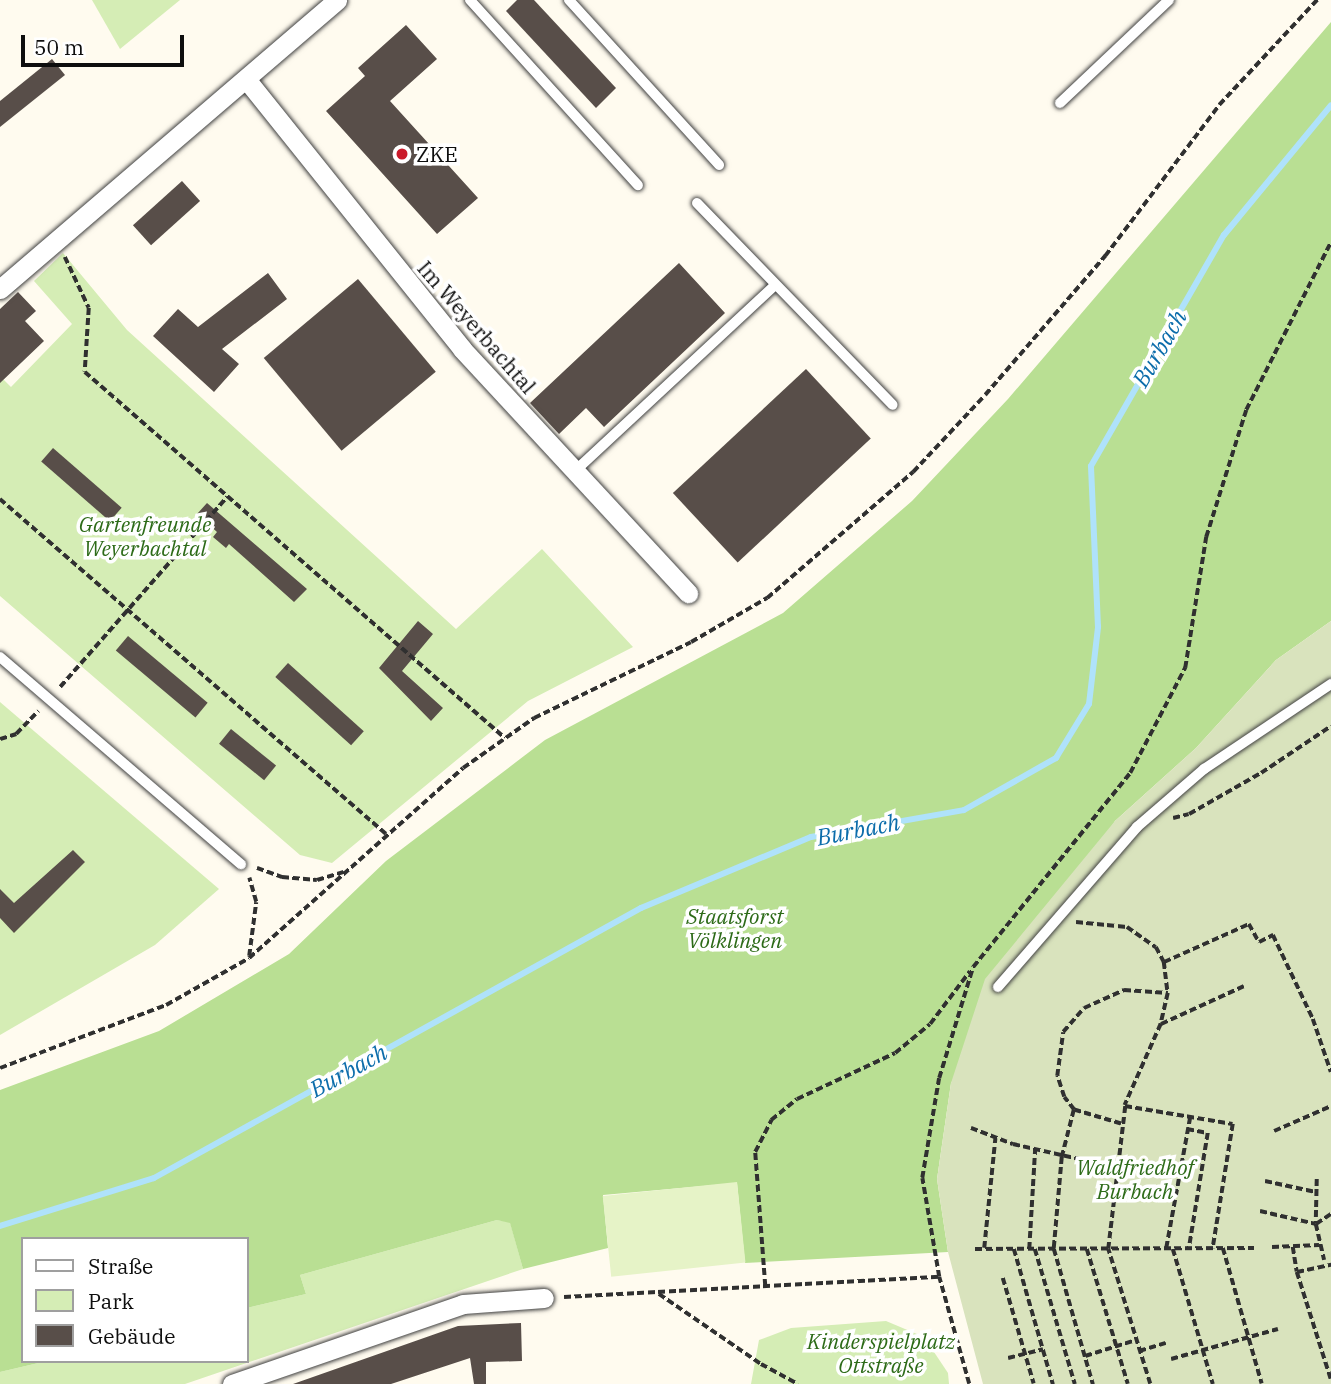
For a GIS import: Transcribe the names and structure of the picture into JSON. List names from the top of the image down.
{
  "streets": {
    "street": ["Im Weyerbachtal"]
  },
  "water": ["Burbach"],
  "parks": [
    "Gartenfreunde Weyerbachtal",
    "Staatsforst Völklingen",
    "Waldfriedhof Burbach",
    "Kinderspielplatz Ottstraße"
  ],
  "places": ["ZKE"],
  "legend": ["Straße", "Park", "Gebäude"],
  "scale_bar": "50 m"
}
